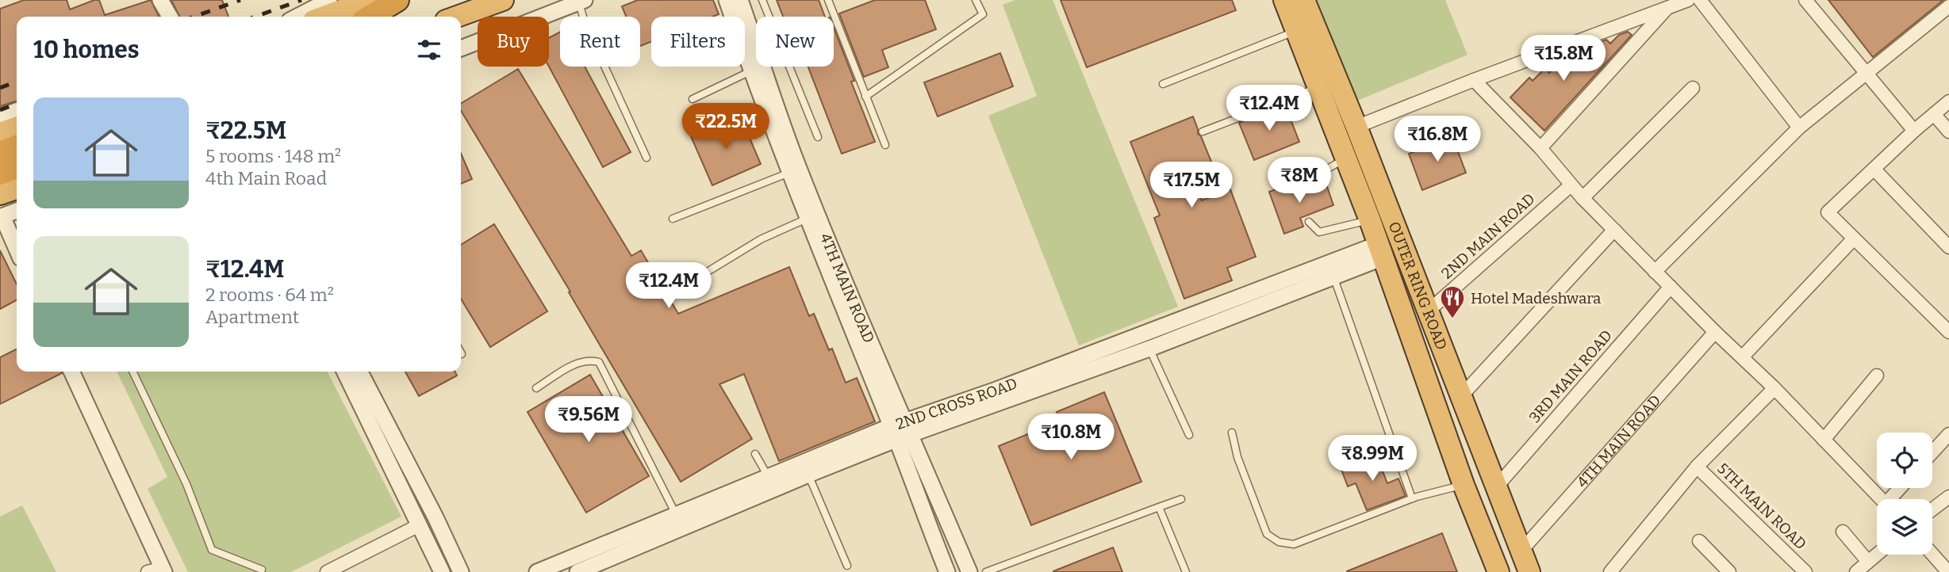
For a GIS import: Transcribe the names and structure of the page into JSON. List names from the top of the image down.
{
  "streets": {
    "highway": ["OUTER RING ROAD"],
    "street": [
      "2ND MAIN ROAD",
      "4TH MAIN ROAD",
      "3RD MAIN ROAD",
      "2ND CROSS ROAD",
      "5TH MAIN ROAD"
    ]
  },
  "crossings": [
    ["2ND MAIN ROAD", "OUTER RING ROAD"],
    ["OUTER RING ROAD", "4TH MAIN ROAD"],
    ["OUTER RING ROAD", "3RD MAIN ROAD"],
    ["OUTER RING ROAD", "2ND CROSS ROAD"],
    ["4TH MAIN ROAD", "2ND CROSS ROAD"]
  ],
  "places": {
    "restaurant": ["Hotel Madeshwara"]
  },
  "page": {
    "chip": [
      "Buy",
      "Rent",
      "Filters",
      "New"
    ],
    "heading": "10 homes",
    "price": [
      "₹15.8M",
      "₹12.4M",
      "₹22.5M",
      "₹16.8M",
      "₹8M",
      "₹17.5M",
      "₹12.4M",
      "₹9.56M",
      "₹10.8M",
      "₹8.99M"
    ],
    "list": [
      {
        "name": "₹22.5M",
        "note": "5 rooms · 148 m² · 4th Main Road"
      },
      {
        "name": "₹12.4M",
        "note": "2 rooms · 64 m² · Apartment"
      }
    ]
  }
}
